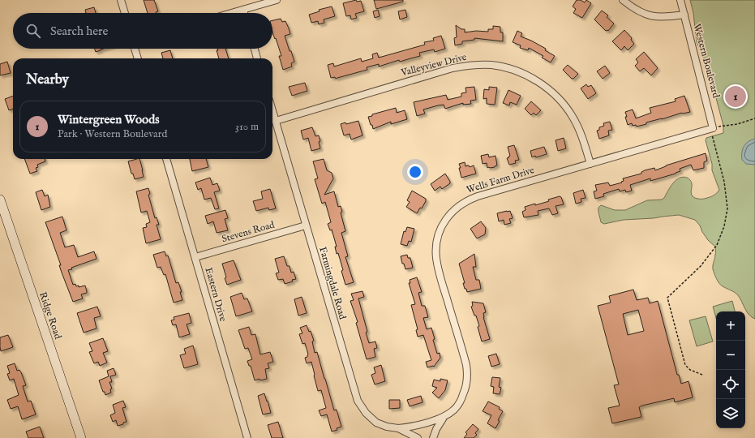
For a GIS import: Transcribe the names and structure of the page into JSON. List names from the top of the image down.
{
  "streets": {
    "street": [
      "Western Boulevard",
      "Valleyview Drive",
      "Wells Farm Drive",
      "Stevens Road",
      "Farmingdale Road",
      "Eastern Drive",
      "Ridge Road"
    ]
  },
  "crossings": [
    ["Western Boulevard", "Wells Farm Drive"],
    ["Valleyview Drive", "Wells Farm Drive"],
    ["Valleyview Drive", "Farmingdale Road"],
    ["Wells Farm Drive", "Farmingdale Road"],
    ["Stevens Road", "Farmingdale Road"],
    ["Stevens Road", "Eastern Drive"]
  ],
  "page": {
    "search": "Search here",
    "heading": "Nearby",
    "pins": "1",
    "list": [
      {
        "mark": "1",
        "name": "Wintergreen Woods",
        "note": "Park · Western Boulevard",
        "value": "310 m"
      }
    ],
    "map_buttons": ["+", "−"]
  }
}
